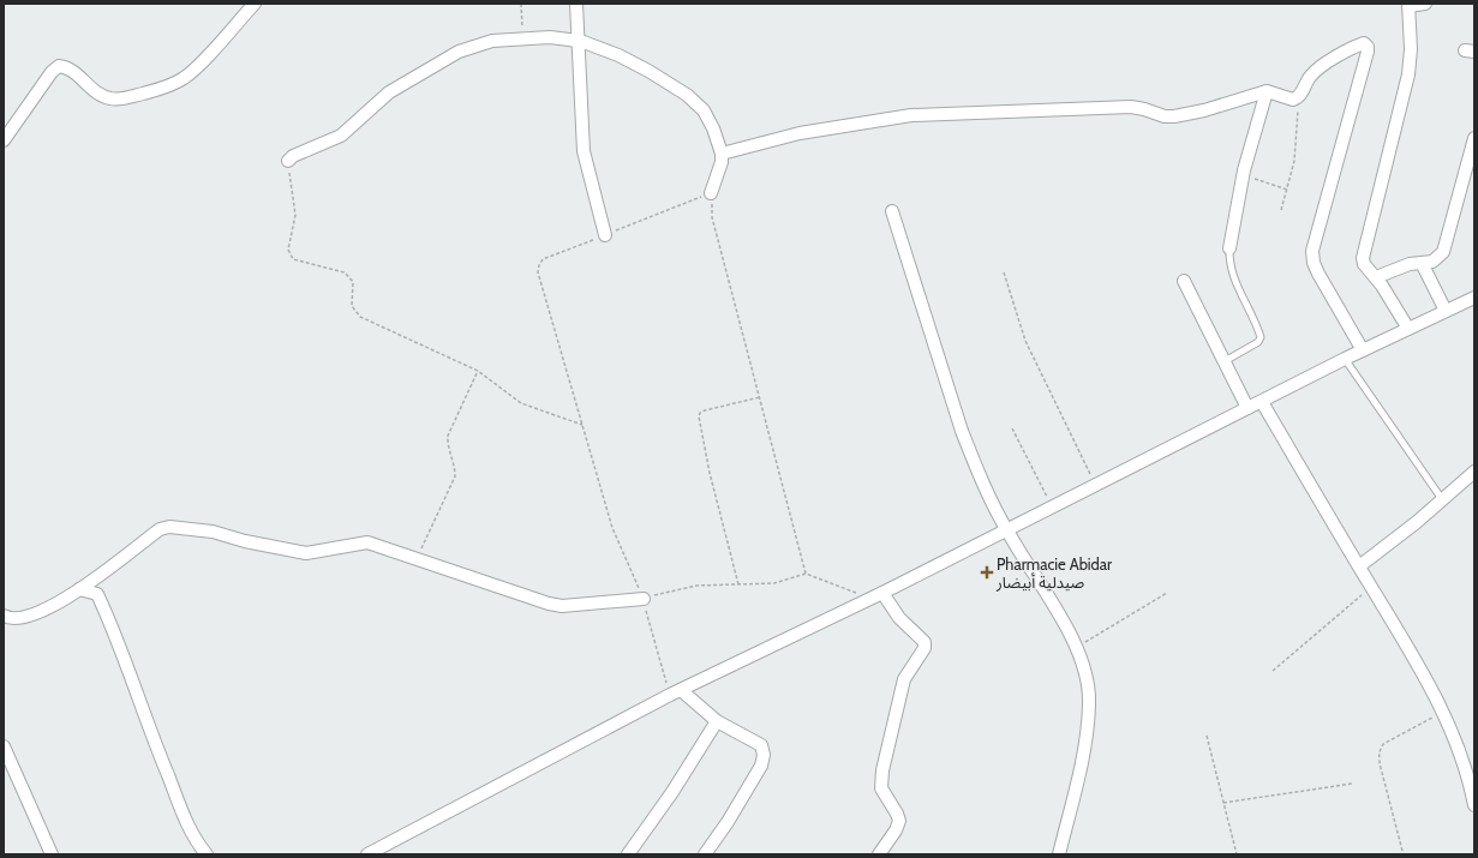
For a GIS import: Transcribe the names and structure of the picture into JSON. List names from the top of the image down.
{
  "places": {
    "health": ["Pharmacie Abidar صيدلية أبيضار"]
  }
}
